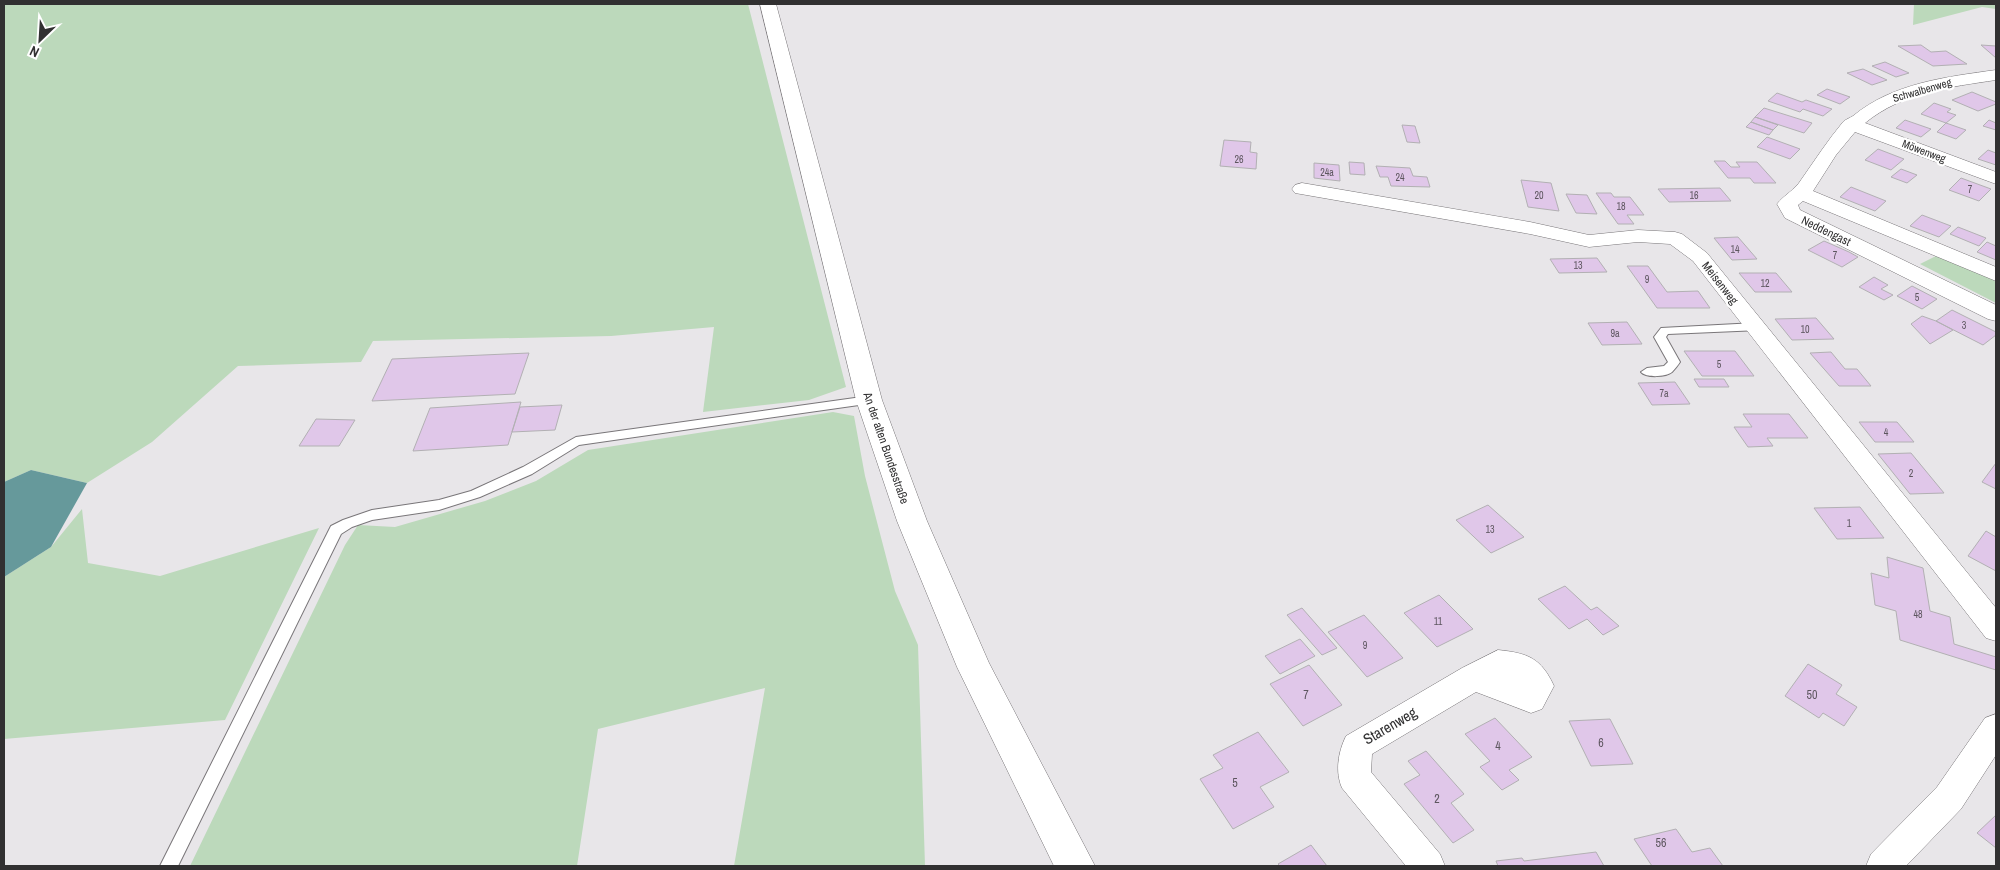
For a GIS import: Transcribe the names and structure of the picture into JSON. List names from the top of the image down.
{
  "streets": {
    "street": [
      "Schwalbenweg",
      "Möwenweg",
      "Neddengast",
      "Meisenweg",
      "An der alten Bundesstraße",
      "Starenweg"
    ]
  },
  "crossings": [
    ["Schwalbenweg", "Möwenweg"],
    ["Schwalbenweg", "Neddengast"]
  ],
  "house_numbers": [
    "26",
    "24a",
    "24",
    "7",
    "20",
    "16",
    "18",
    "14",
    "7",
    "13",
    "9",
    "12",
    "5",
    "3",
    "10",
    "9a",
    "5",
    "7a",
    "4",
    "2",
    "1",
    "13",
    "48",
    "11",
    "9",
    "7",
    "50",
    "6",
    "4",
    "5",
    "2",
    "56"
  ],
  "north": "bottom left"
}
